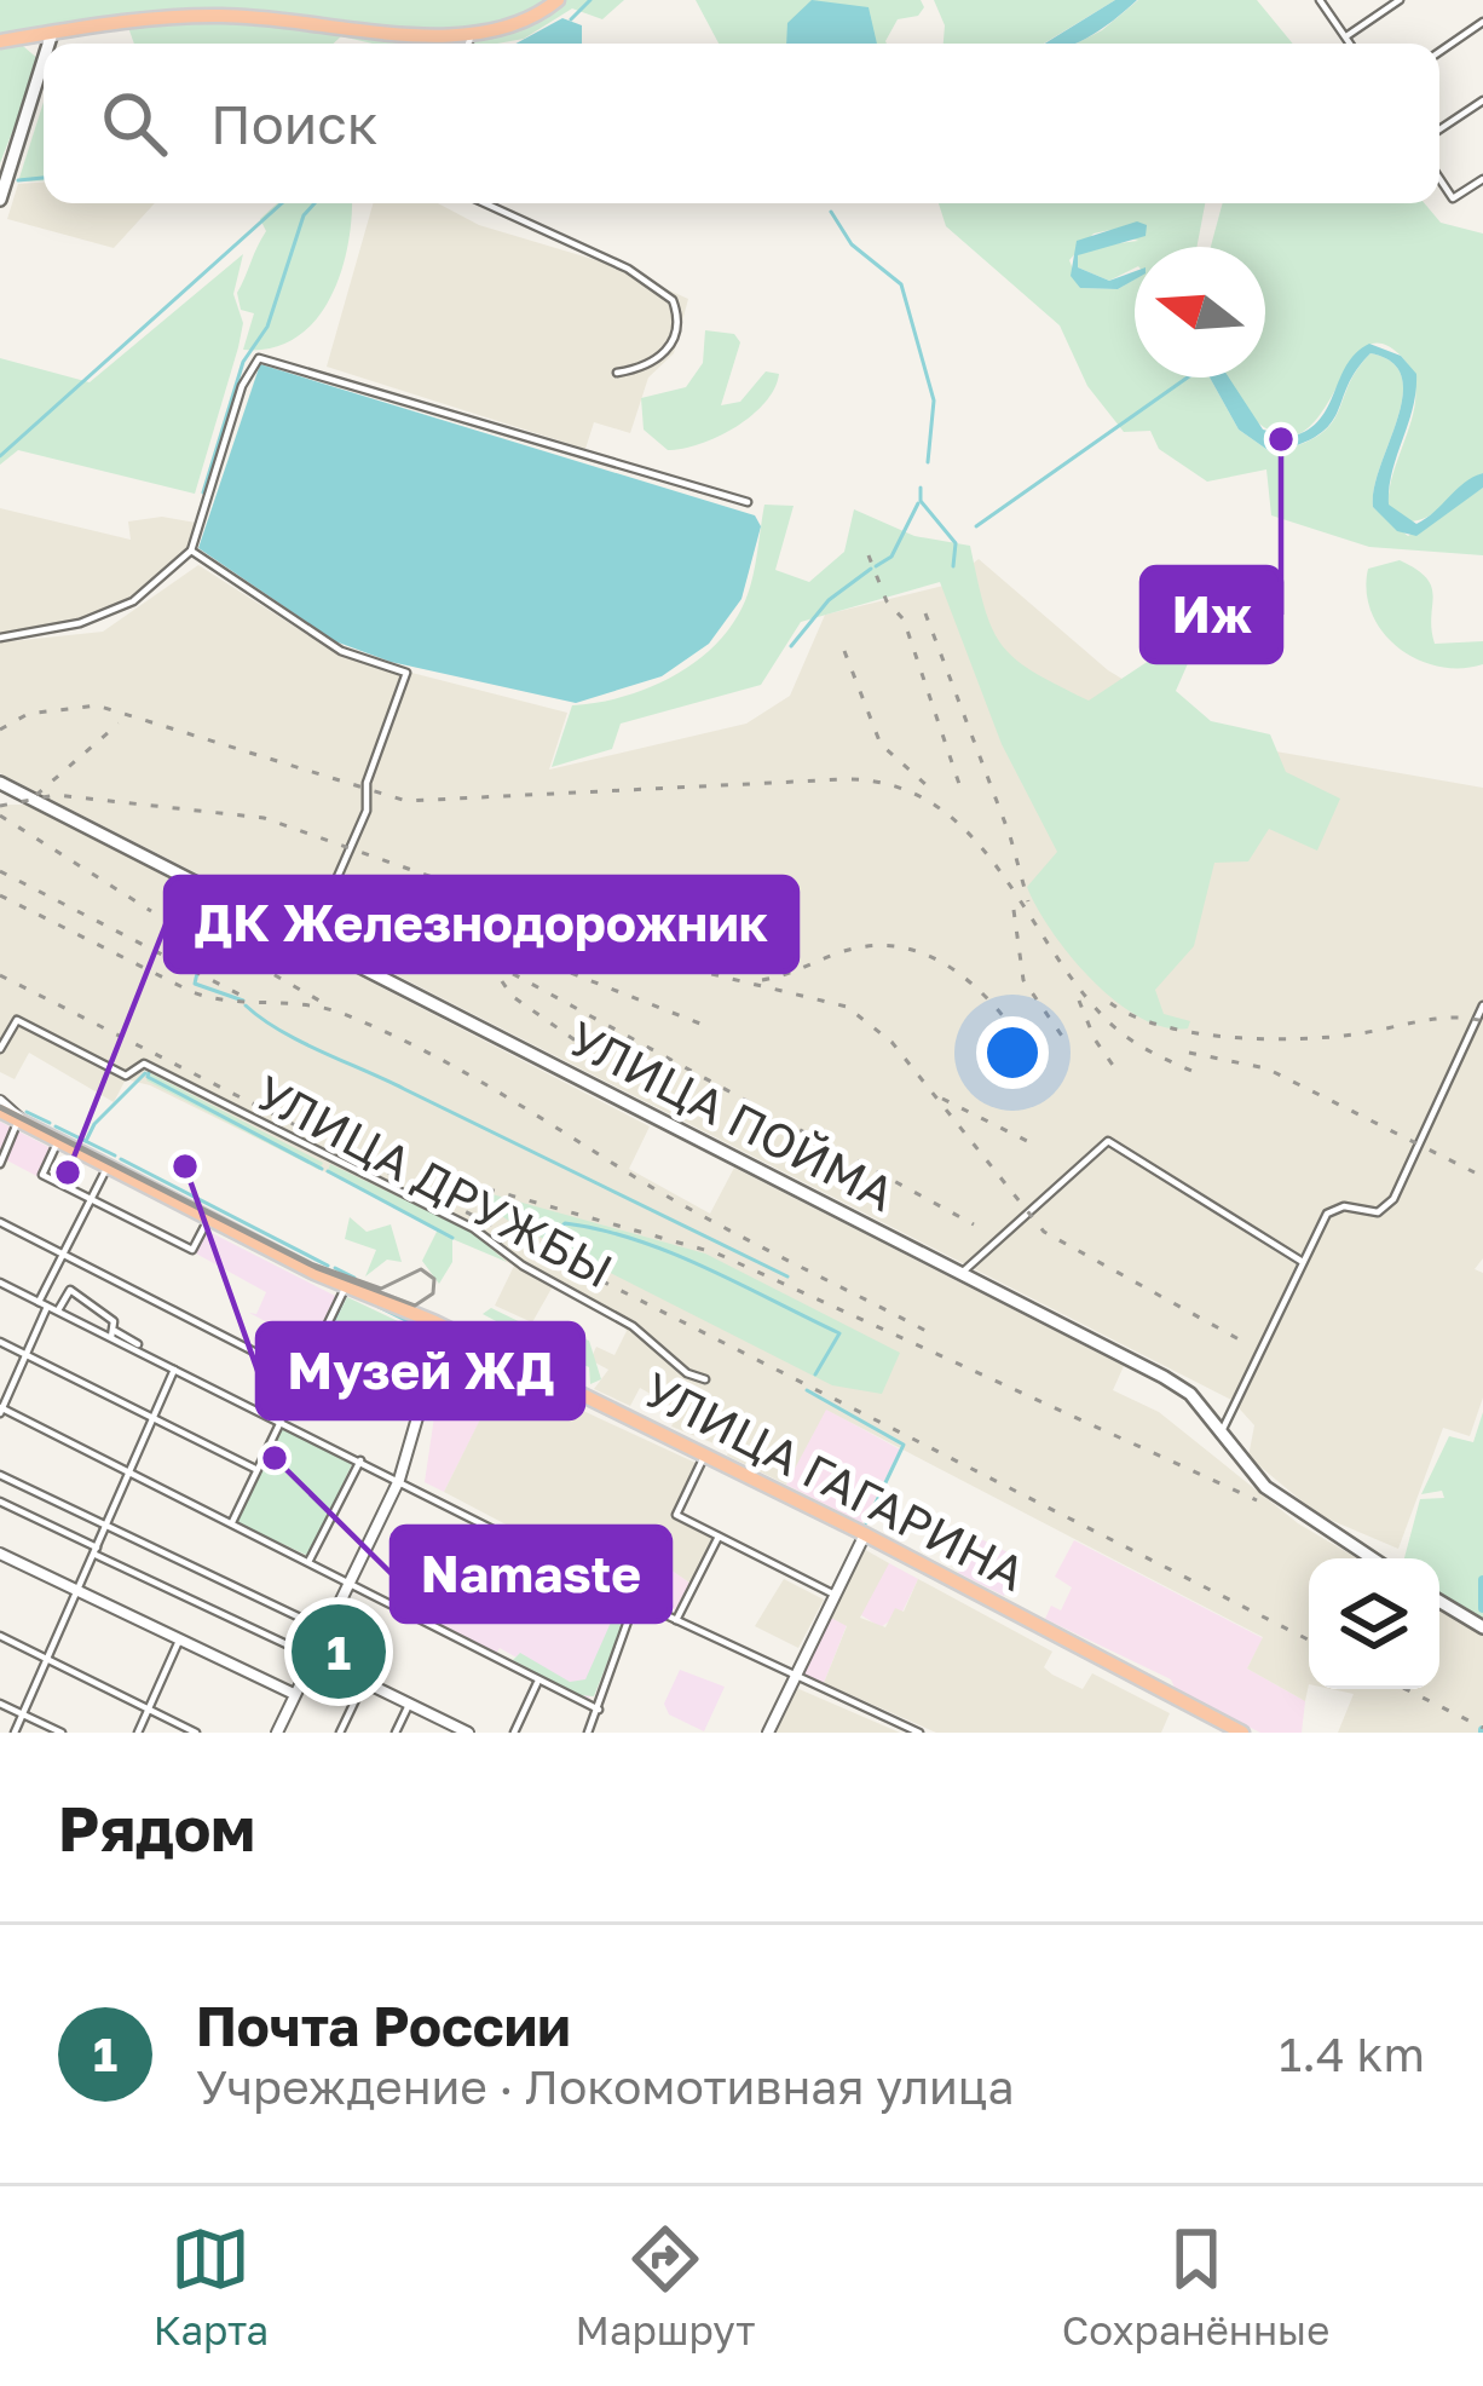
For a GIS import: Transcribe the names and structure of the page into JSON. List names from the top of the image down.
{
  "streets": {
    "main road": ["УЛИЦА ПОЙМА", "УЛИЦА ГАГАРИНА"],
    "street": ["УЛИЦА ДРУЖБЫ"]
  },
  "places": [
    "Иж",
    "Музей ЖД",
    "ДК Железнодорожник",
    "Namaste"
  ],
  "north": "left",
  "page": {
    "search": "Поиск",
    "pins": "1",
    "heading": "Рядом",
    "list": [
      {
        "mark": "1",
        "name": "Почта России",
        "note": "Учреждение · Локомотивная улица",
        "value": "1.4 km"
      }
    ],
    "nav": ["Карта", "Маршрут", "Сохранённые"]
  }
}
